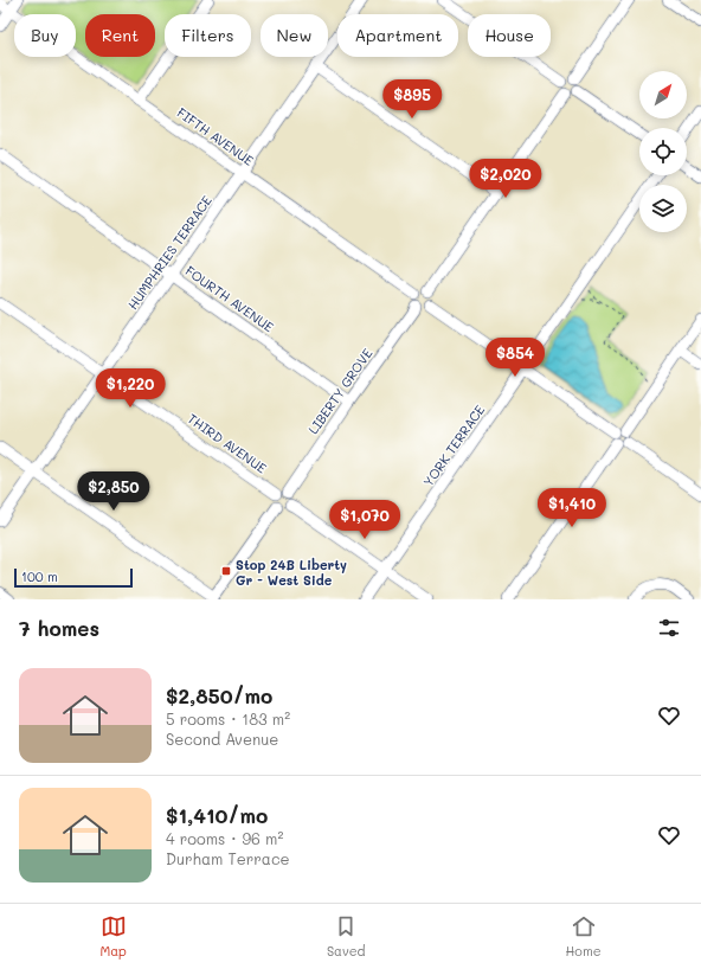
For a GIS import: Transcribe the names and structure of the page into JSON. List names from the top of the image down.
{
  "streets": {
    "street": [
      "FIFTH AVENUE",
      "HUMPHRIES TERRACE",
      "FOURTH AVENUE",
      "LIBERTY GROVE",
      "THIRD AVENUE",
      "YORK TERRACE"
    ]
  },
  "crossings": [
    ["FIFTH AVENUE", "HUMPHRIES TERRACE"],
    ["FIFTH AVENUE", "LIBERTY GROVE"],
    ["HUMPHRIES TERRACE", "FOURTH AVENUE"],
    ["HUMPHRIES TERRACE", "THIRD AVENUE"],
    ["FOURTH AVENUE", "LIBERTY GROVE"],
    ["LIBERTY GROVE", "THIRD AVENUE"]
  ],
  "places": {
    "transit": ["Stop 24B Liberty Gr - West Side"]
  },
  "scale_bar": "100 m",
  "north": "top right",
  "page": {
    "chip": [
      "Buy",
      "Rent",
      "Filters",
      "New",
      "Apartment",
      "House"
    ],
    "price": [
      "$895",
      "$2,020",
      "$854",
      "$1,220",
      "$2,850",
      "$1,410",
      "$1,070"
    ],
    "scale": "100 m",
    "heading": "7 homes",
    "list": [
      {
        "name": "$2,850/mo",
        "note": "5 rooms · 183 m² · Second Avenue"
      },
      {
        "name": "$1,410/mo",
        "note": "4 rooms · 96 m² · Durham Terrace"
      }
    ],
    "tabs": ["Map", "Saved", "Home"]
  }
}
